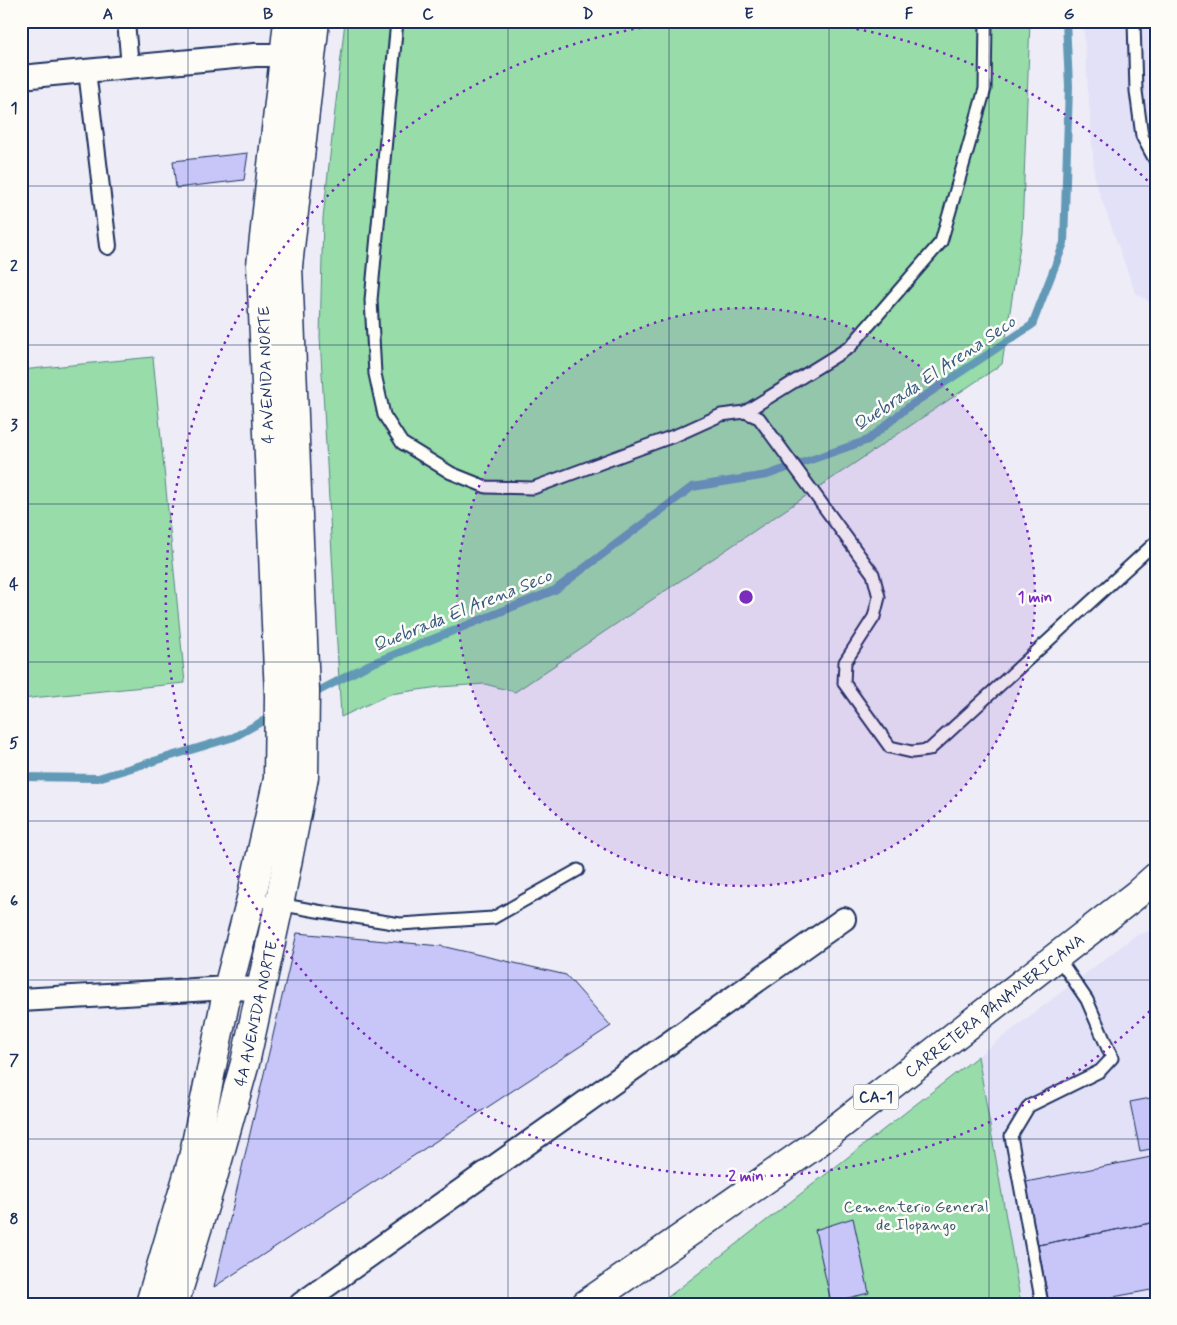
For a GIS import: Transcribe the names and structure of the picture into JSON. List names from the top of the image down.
{
  "streets": {
    "main road": [
      "4 AVENIDA NORTE",
      "CARRETERA PANAMERICANA",
      "4A AVENIDA NORTE",
      "CA-1"
    ]
  },
  "crossings": [
    ["4 AVENIDA NORTE", "4A AVENIDA NORTE"]
  ],
  "water": ["Quebrada El Arena Seco"],
  "parks": ["Cementerio General de Ilopango"],
  "grid": {
    "columns": [
      "A",
      "B",
      "C",
      "D",
      "E",
      "F",
      "G"
    ],
    "rows": [
      "1",
      "2",
      "3",
      "4",
      "5",
      "6",
      "7",
      "8"
    ]
  },
  "rings": ["1 min", "2 min"]
}
